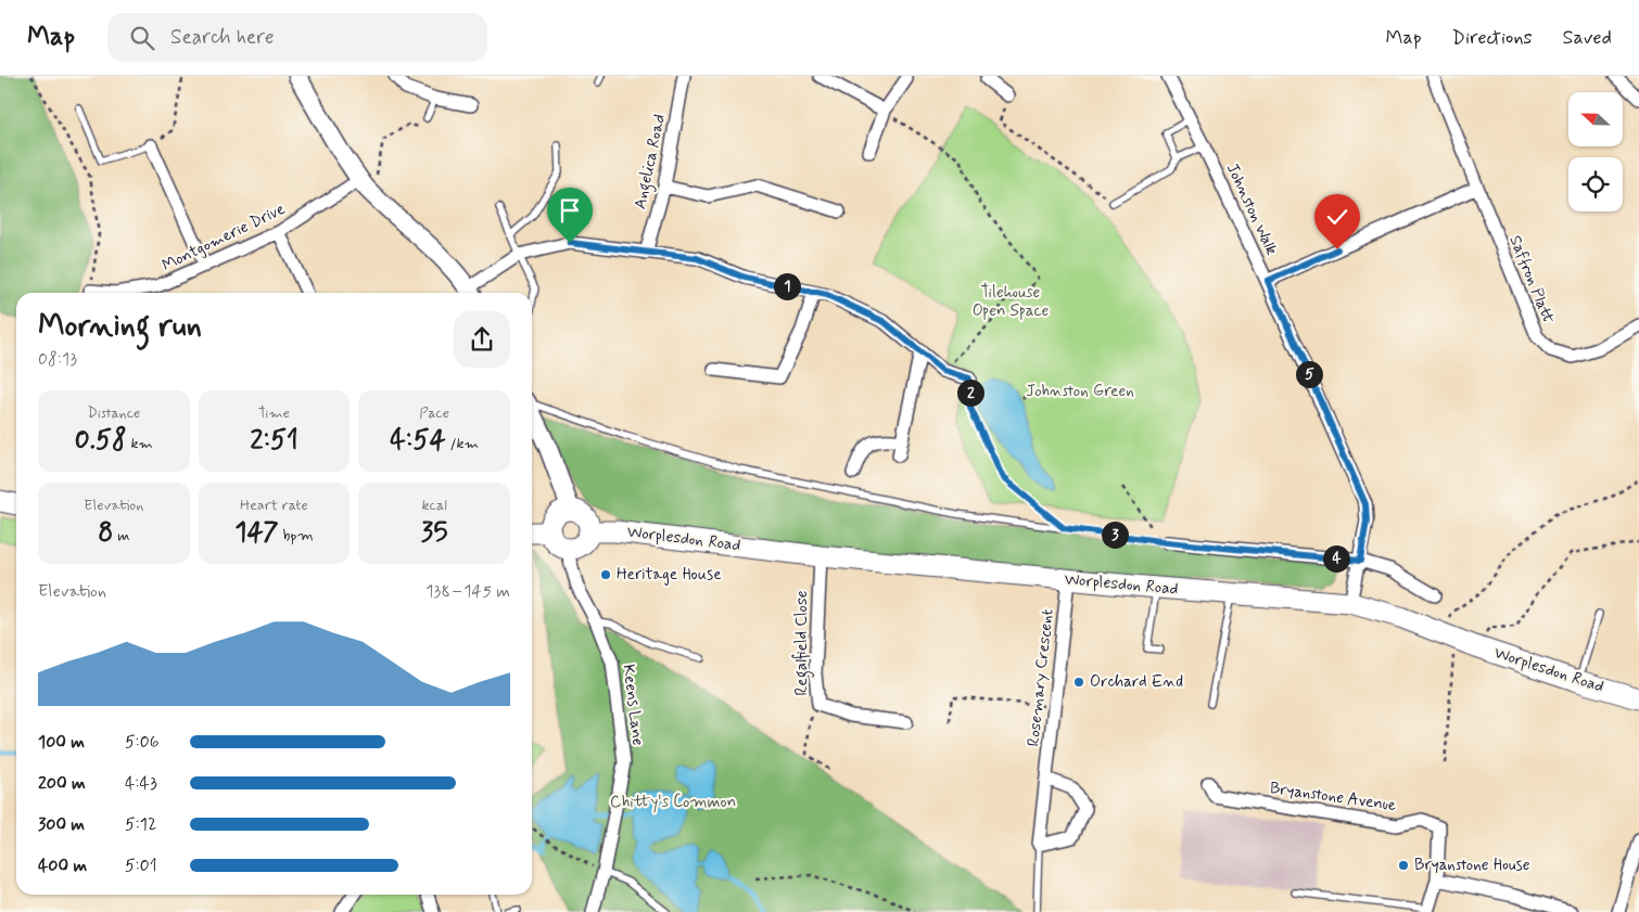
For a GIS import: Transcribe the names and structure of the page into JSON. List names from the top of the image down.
{
  "streets": {
    "main road": ["Worplesdon Road"],
    "street": [
      "Angelica Road",
      "Johnston Walk",
      "Montgomerie Drive",
      "Saffron Platt",
      "Regalfield Close",
      "Rosemary Crescent",
      "Keens Lane",
      "Bryanstone Avenue"
    ]
  },
  "crossings": [
    ["Johnston Walk", "Worplesdon Road"],
    ["Worplesdon Road", "Regalfield Close"],
    ["Worplesdon Road", "Rosemary Crescent"],
    ["Worplesdon Road", "Keens Lane"]
  ],
  "parks": ["Tilehouse Open Space", "Johnston Green", "Chitty's Common"],
  "places": ["Heritage House", "Orchard End", "Bryanstone House"],
  "north": "left",
  "page": {
    "header": "Map",
    "search": "Search here",
    "nav": ["Map", "Directions", "Saved"],
    "pins": [
      "1",
      "5",
      "2",
      "3",
      "4"
    ],
    "heading": ["Morning run", "08:13"],
    "stats": [
      ["Distance", "0.58 km"],
      ["Time", "2:51"],
      ["Pace", "4:54 /km"],
      ["Elevation", "8 m"],
      ["Heart rate", "147 bpm"],
      ["kcal", "35"]
    ],
    "chart": ["Elevation", "138–145 m"],
    "list": [
      {
        "name": "100 m",
        "note": "5:06"
      },
      {
        "name": "200 m",
        "note": "4:43"
      },
      {
        "name": "300 m",
        "note": "5:12"
      },
      {
        "name": "400 m",
        "note": "5:01"
      }
    ]
  }
}
